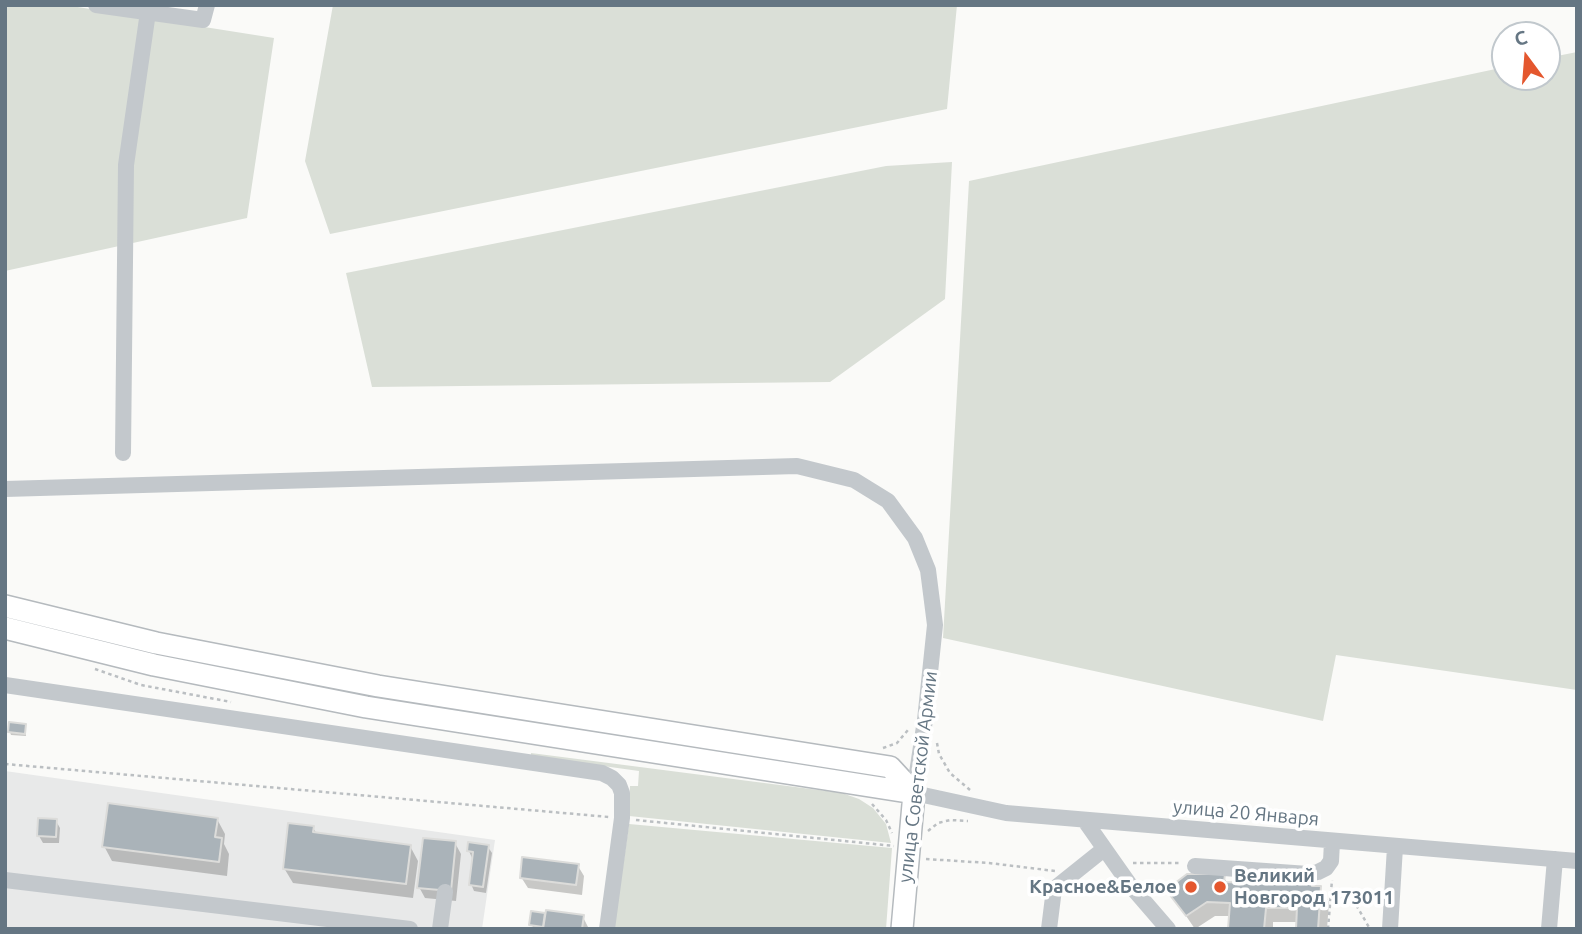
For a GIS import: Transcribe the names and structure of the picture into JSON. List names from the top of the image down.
{
  "streets": {
    "main road": ["улица Советской Армии"],
    "street": ["улица 20 Января"]
  },
  "crossings": [
    ["улица Советской Армии", "улица 20 Января"]
  ],
  "places": ["Красное&Белое", "Великий Новгород 173011"],
  "north": "top"
}
